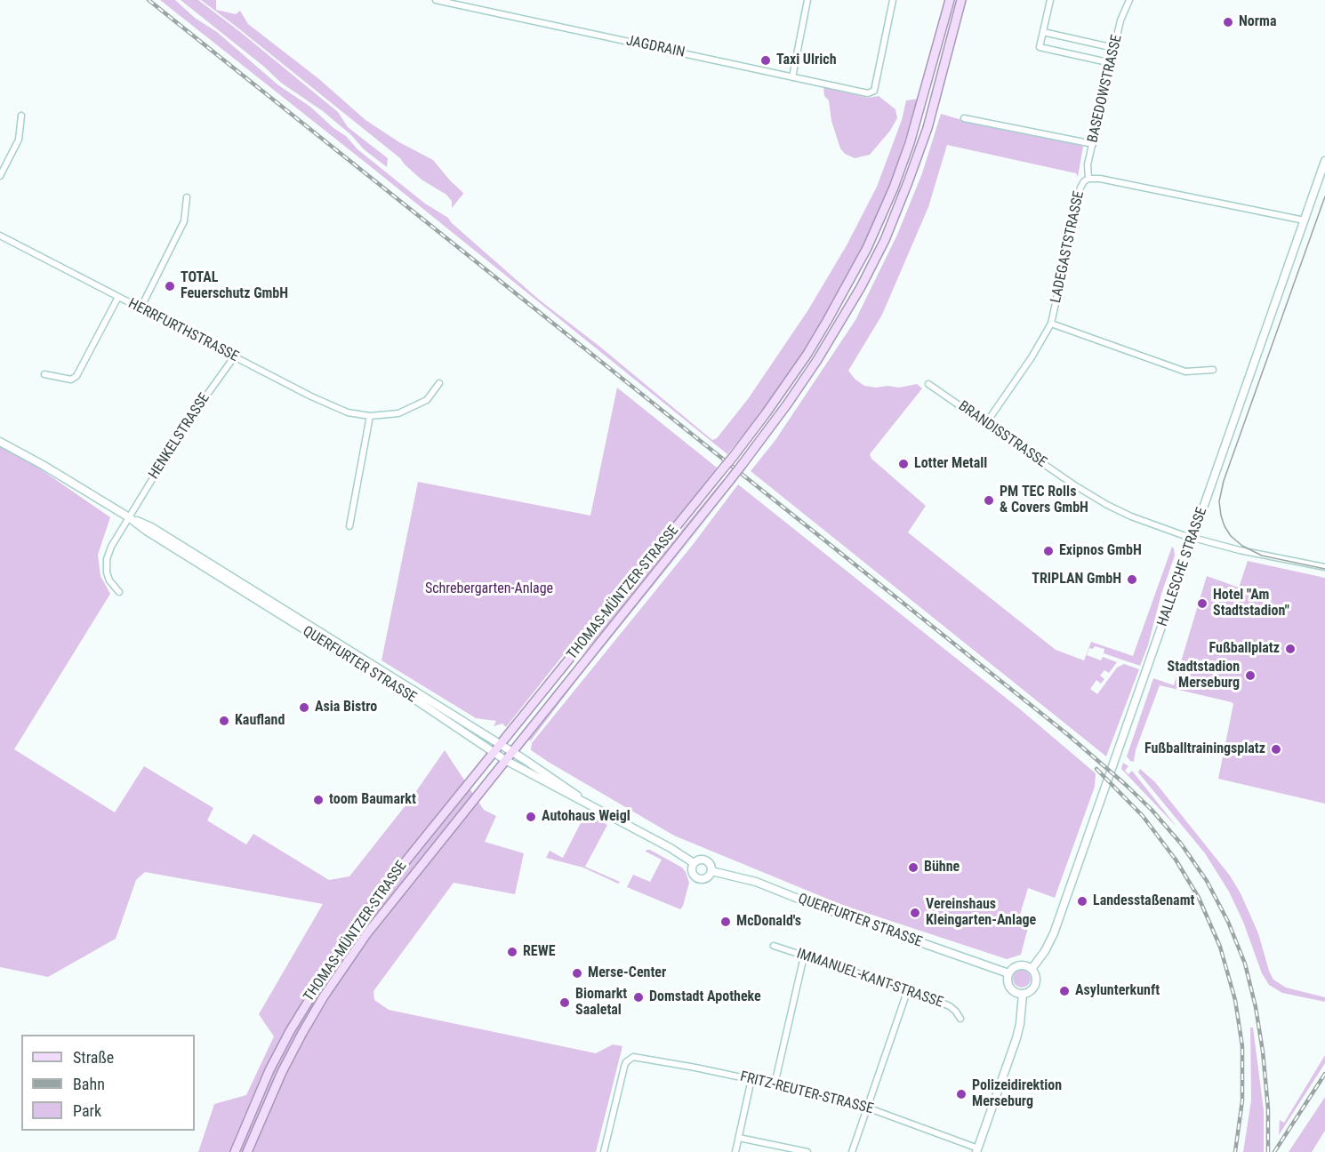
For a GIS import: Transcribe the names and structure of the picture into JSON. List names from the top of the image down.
{
  "streets": {
    "main road": ["HALLESCHE STRASSE", "THOMAS-MÜNTZER-STRASSE", "QUERFURTER STRASSE"],
    "street": [
      "JAGDRAIN",
      "BASEDOWSTRASSE",
      "LADEGASTSTRASSE",
      "HERRFURTHSTRASSE",
      "BRANDISSTRASSE",
      "HENKELSTRASSE",
      "IMMANUEL-KANT-STRASSE",
      "FRITZ-REUTER-STRASSE"
    ]
  },
  "crossings": [
    ["BASEDOWSTRASSE", "LADEGASTSTRASSE"],
    ["LADEGASTSTRASSE", "BRANDISSTRASSE"],
    ["LADEGASTSTRASSE", "HALLESCHE STRASSE"],
    ["HERRFURTHSTRASSE", "HENKELSTRASSE"],
    ["BRANDISSTRASSE", "HALLESCHE STRASSE"],
    ["HENKELSTRASSE", "QUERFURTER STRASSE"],
    ["HALLESCHE STRASSE", "QUERFURTER STRASSE"],
    ["THOMAS-MÜNTZER-STRASSE", "QUERFURTER STRASSE"]
  ],
  "parks": ["Schrebergarten-Anlage"],
  "places": [
    "Norma",
    "Taxi Ulrich",
    "TOTAL Feuerschutz GmbH",
    "Lotter Metall",
    "PM TEC Rolls & Covers GmbH",
    "Exipnos GmbH",
    "TRIPLAN GmbH",
    "Hotel \"Am Stadtstadion\"",
    "Fußballplatz",
    "Stadtstadion Merseburg",
    "Asia Bistro",
    "Kaufland",
    "Fußballtrainingsplatz",
    "toom Baumarkt",
    "Autohaus Weigl",
    "Bühne",
    "Landesstaßenamt",
    "Vereinshaus Kleingarten-Anlage",
    "McDonald's",
    "REWE",
    "Merse-Center",
    "Asylunterkunft",
    "Domstadt Apotheke",
    "Biomarkt Saaletal",
    "Polizeidirektion Merseburg"
  ],
  "legend": ["Straße", "Bahn", "Park"]
}
